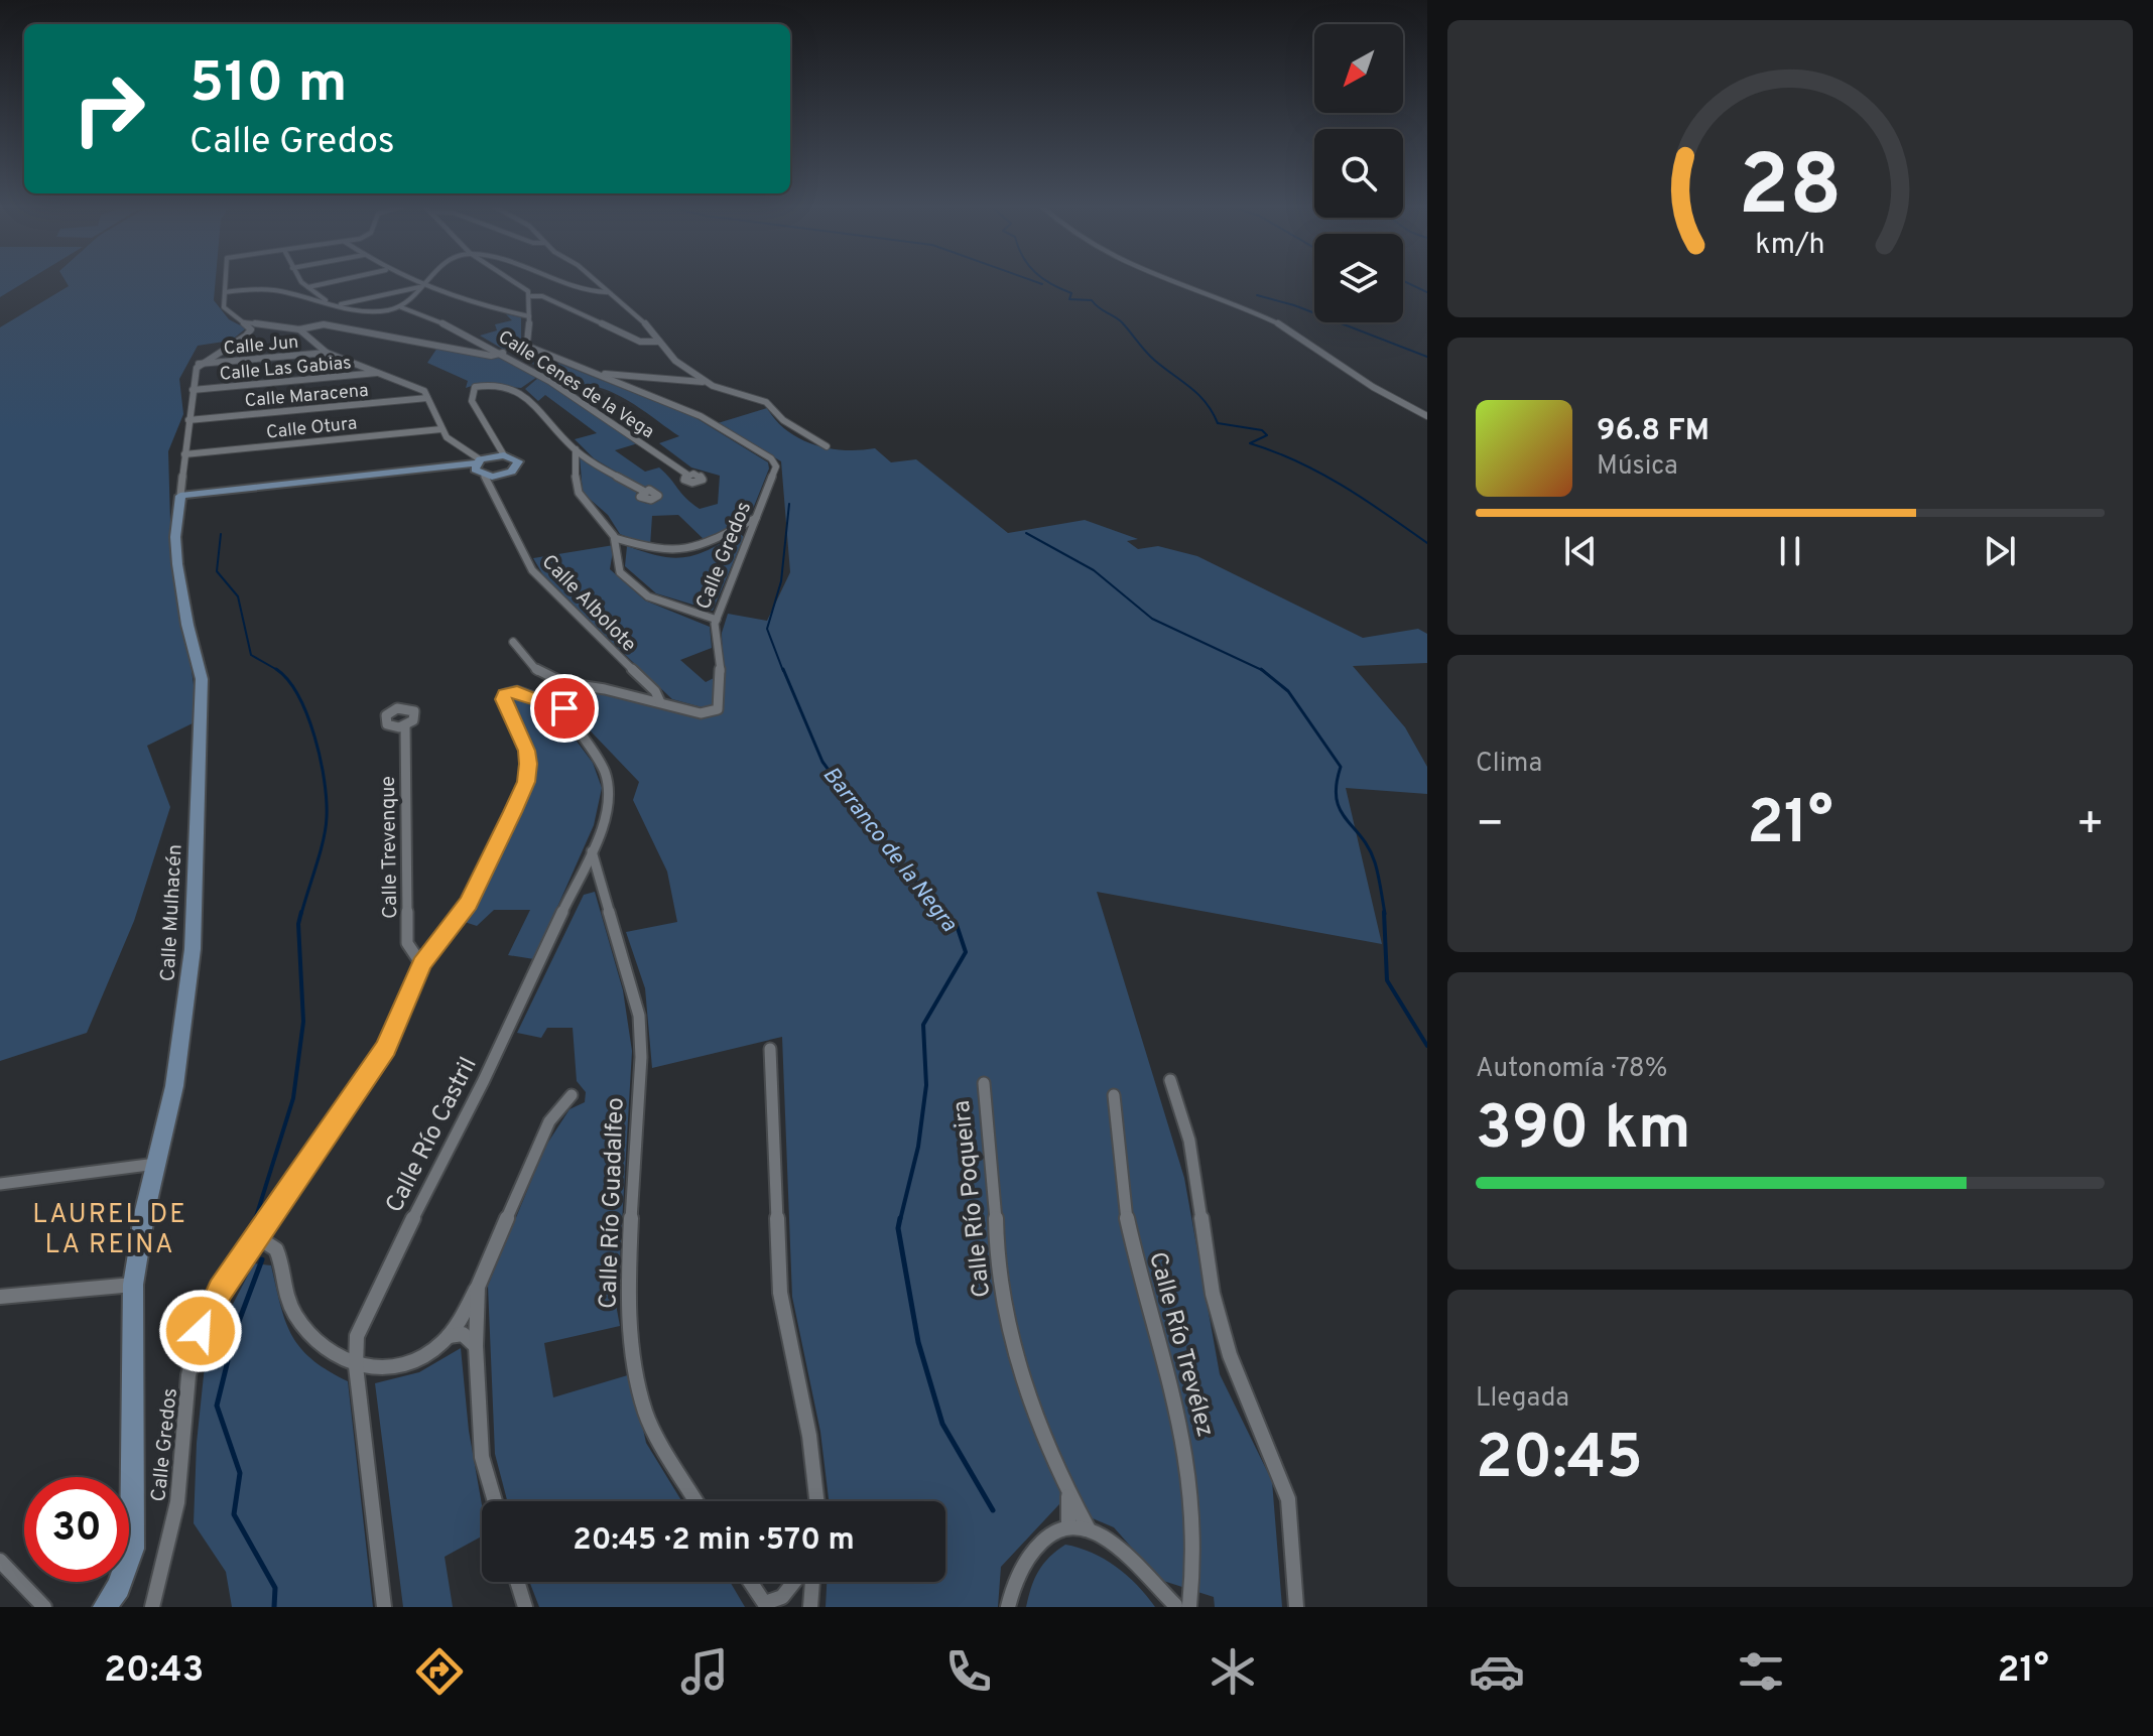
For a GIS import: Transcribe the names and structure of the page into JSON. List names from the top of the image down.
{
  "streets": {
    "street": [
      "Calle Jun",
      "Calle Las Gabias",
      "Calle Cenes de la Vega",
      "Calle Maracena",
      "Calle Otura",
      "Calle Gredos",
      "Calle Albolote",
      "Calle Trevenque",
      "Calle Mulhacén",
      "Calle Río Castril",
      "Calle Río Poqueira",
      "Calle Río Guadalfeo",
      "Calle Río Trevélez"
    ]
  },
  "crossings": [
    ["Calle Jun", "Calle Mulhacén"],
    ["Calle Las Gabias", "Calle Mulhacén"],
    ["Calle Maracena", "Calle Mulhacén"],
    ["Calle Otura", "Calle Mulhacén"],
    ["Calle Gredos", "Calle Albolote"],
    ["Calle Gredos", "Calle Trevenque"],
    ["Calle Gredos", "Calle Río Castril"],
    ["Calle Río Castril", "Calle Río Guadalfeo"]
  ],
  "districts": ["LAUREL DE LA REINA"],
  "water": ["Barranco de la Negra"],
  "north": "bottom left",
  "page": {
    "turn": ["510 m", "Calle Gredos"],
    "song": ["96.8 FM", "Música"],
    "tile": [
      "Clima",
      ["Autonomía · 78%", "390 km"],
      ["Llegada", "20:45"]
    ],
    "heat": ["−", "21°", "+"],
    "limit": "30",
    "trip": "20:45 · 2 min · 570 m",
    "tabs": ["20:43", "21°"],
    "gauge": ["28", "km/h"]
  }
}
